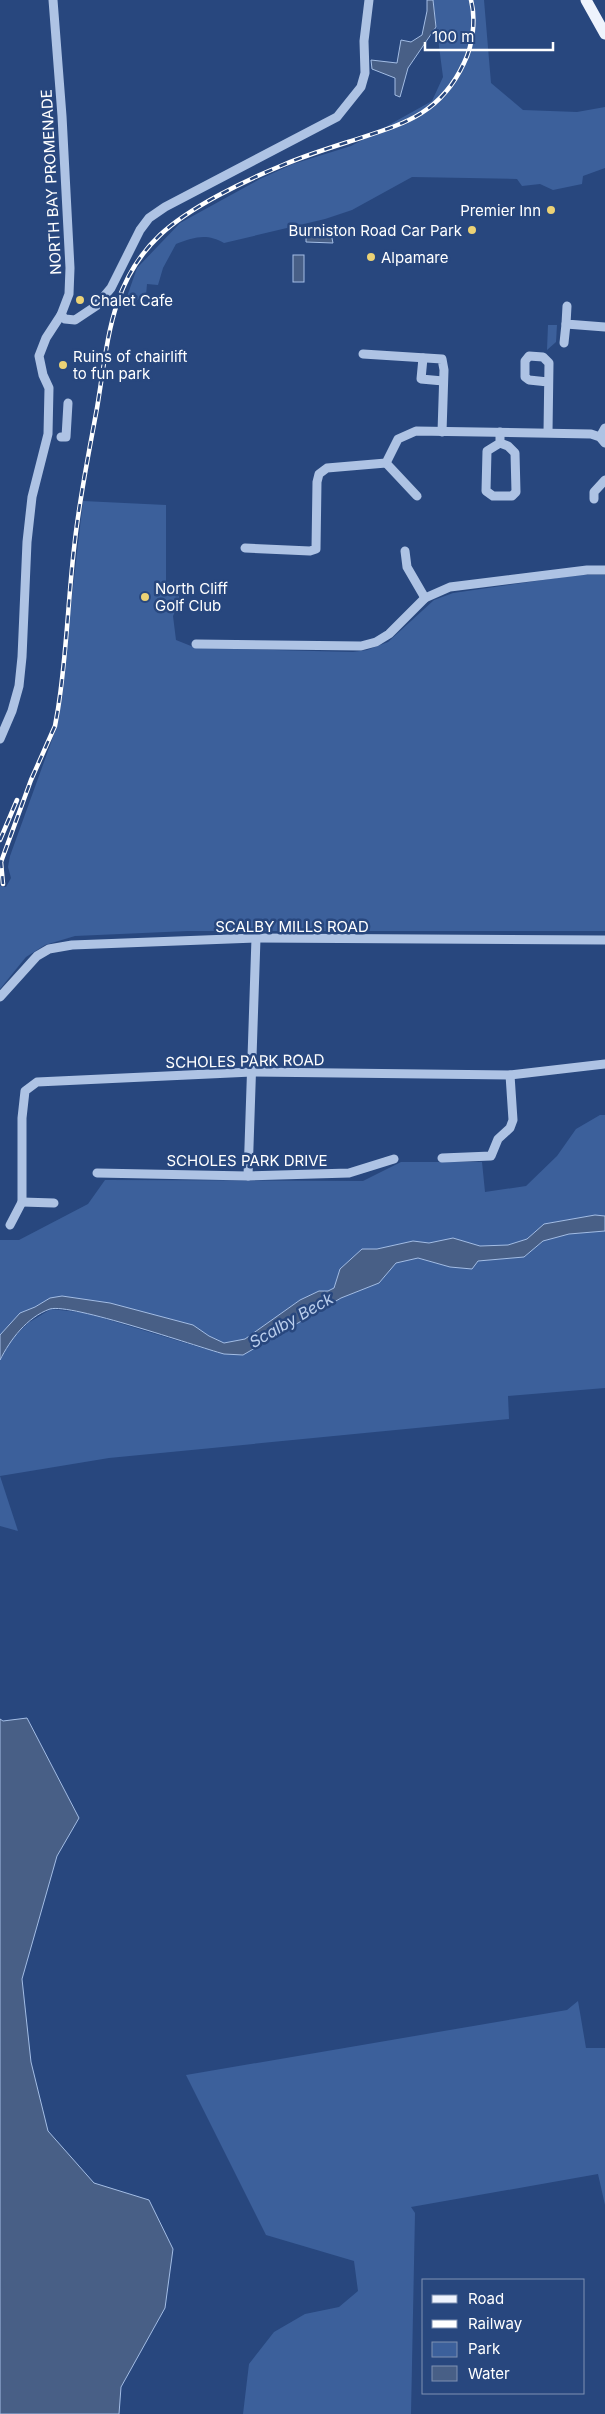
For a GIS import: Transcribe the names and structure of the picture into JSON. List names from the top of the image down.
{
  "streets": {
    "street": [
      "NORTH BAY PROMENADE",
      "SCALBY MILLS ROAD",
      "SCHOLES PARK ROAD",
      "SCHOLES PARK DRIVE"
    ]
  },
  "water": ["Scalby Beck"],
  "places": [
    "Premier Inn",
    "Burniston Road Car Park",
    "Alpamare",
    "Chalet Cafe",
    "Ruins of chairlift to fun park",
    "North Cliff Golf Club"
  ],
  "legend": [
    "Road",
    "Railway",
    "Park",
    "Water"
  ],
  "scale_bar": "100 m"
}
